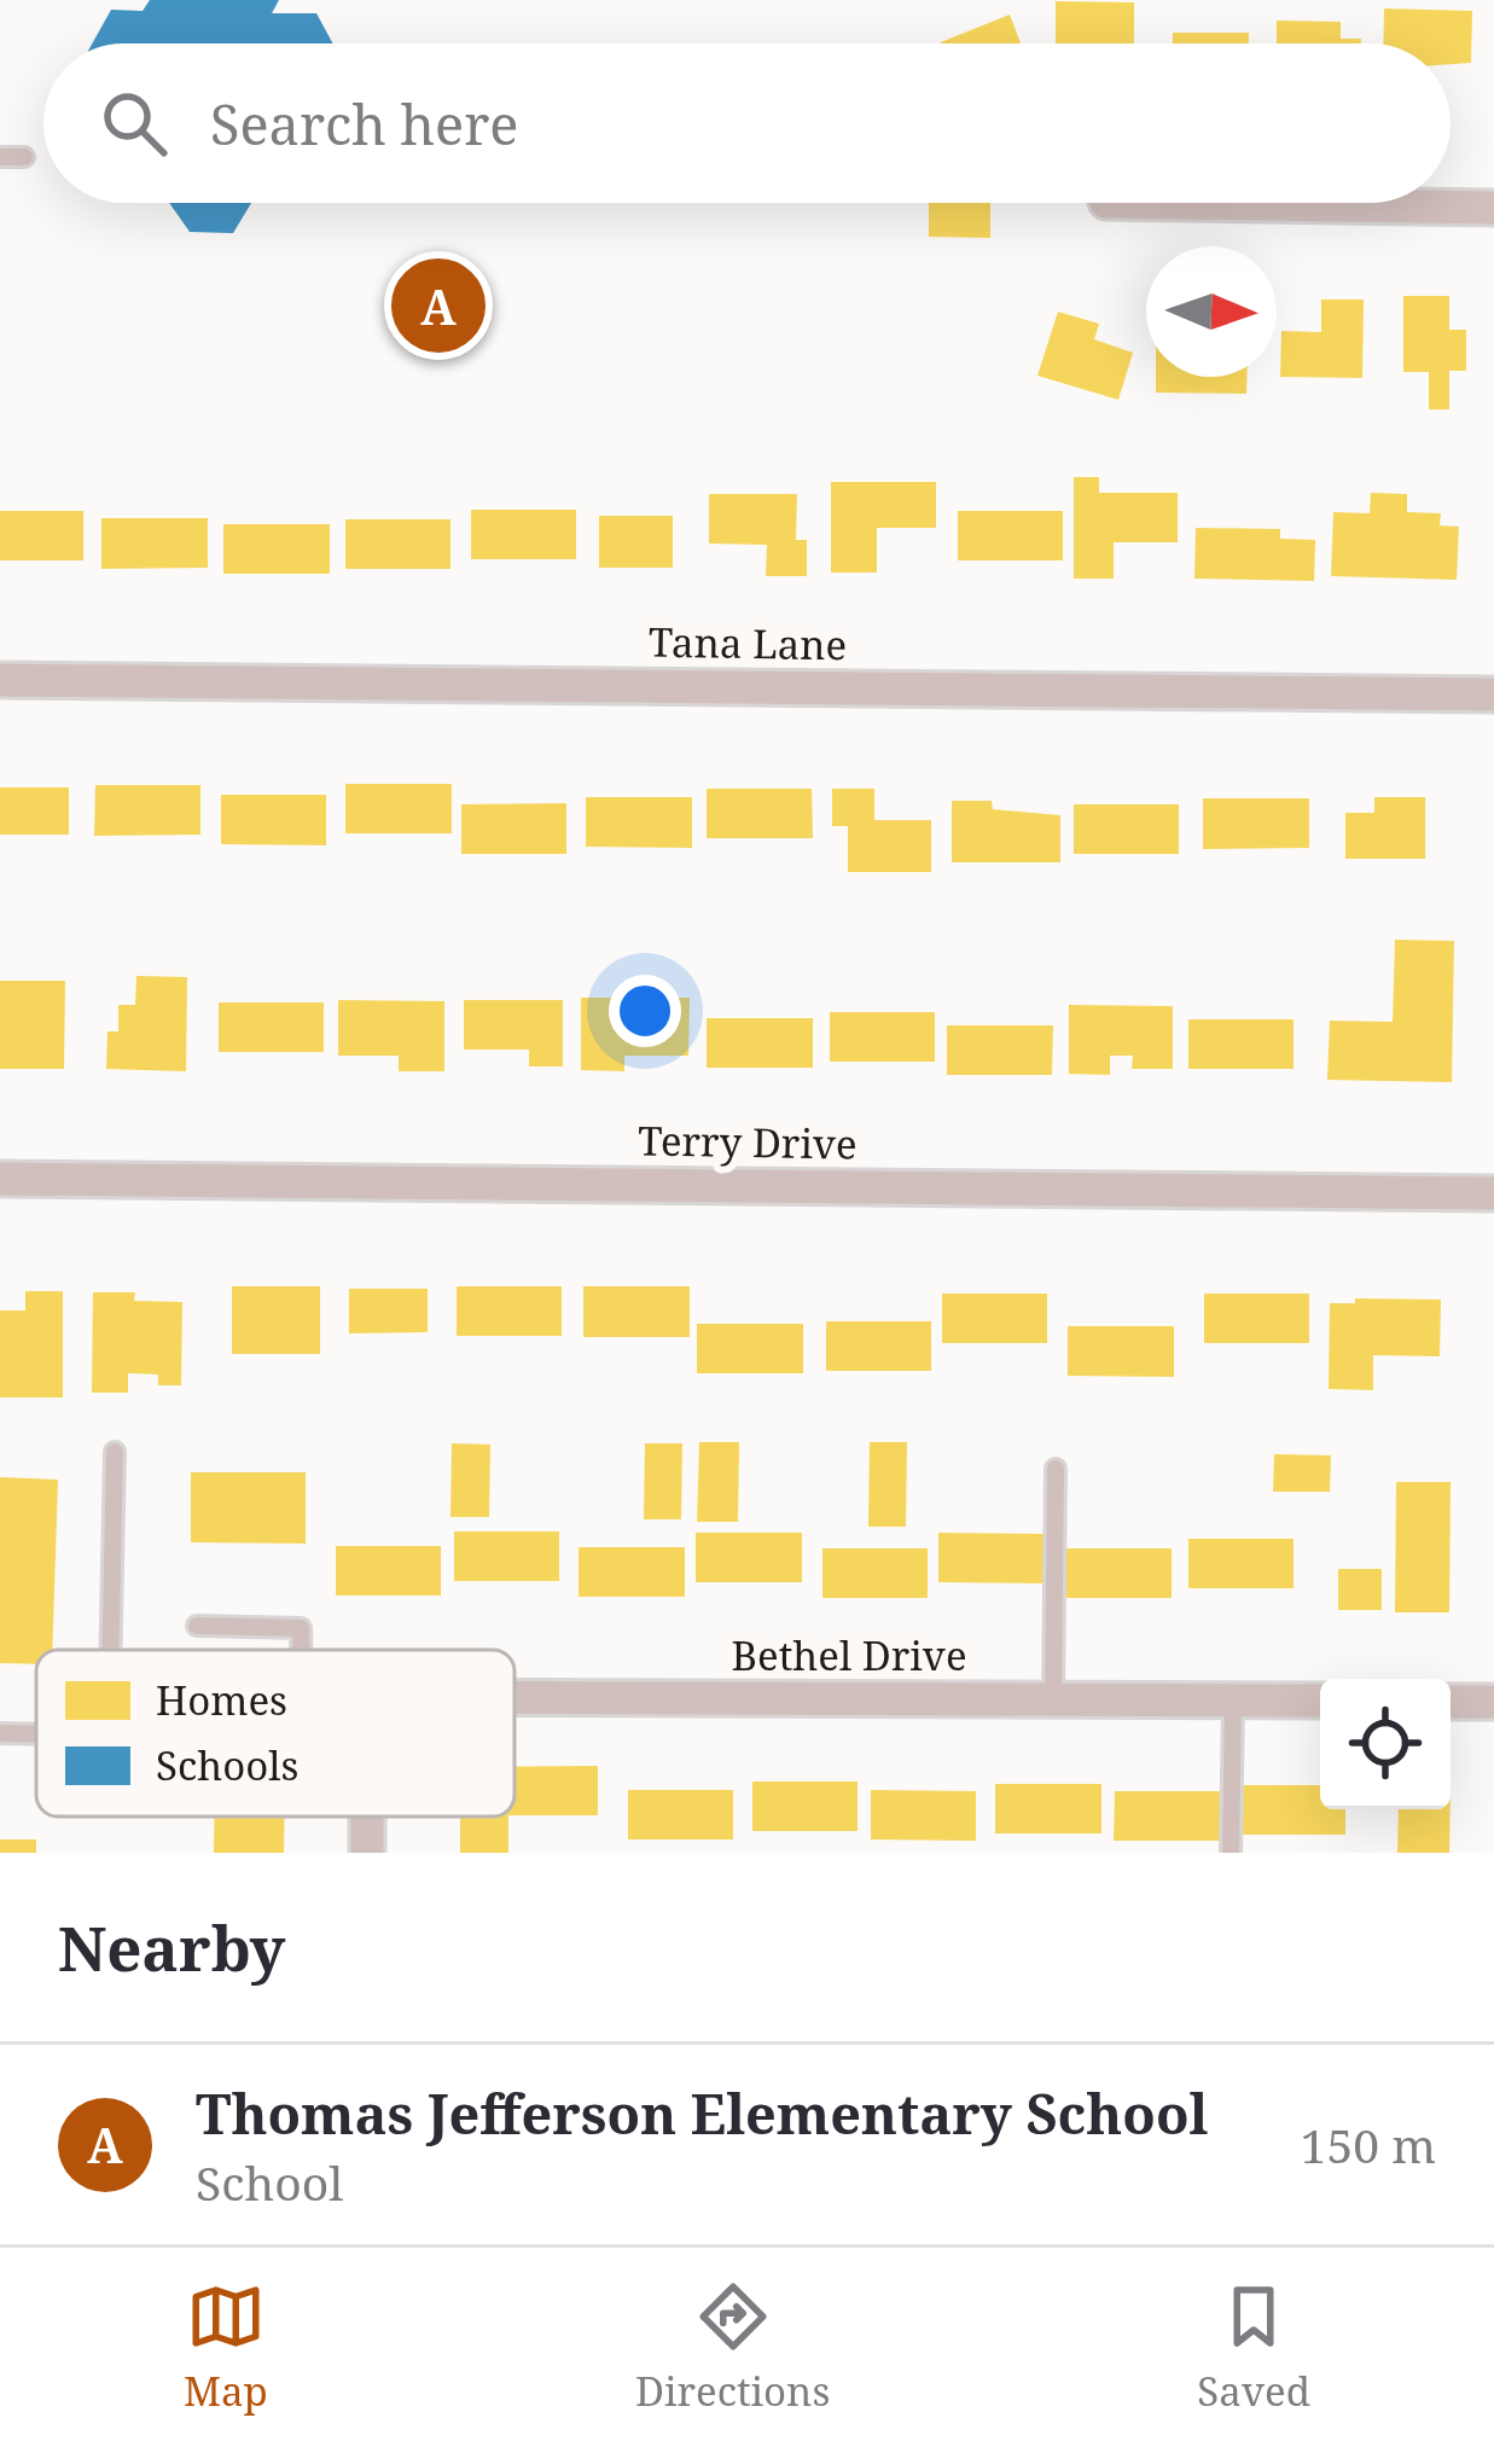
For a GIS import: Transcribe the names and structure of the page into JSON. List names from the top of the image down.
{
  "streets": {
    "street": ["Tana Lane", "Terry Drive", "Bethel Drive"]
  },
  "legend": ["Homes", "Schools"],
  "north": "right",
  "page": {
    "search": "Search here",
    "pins": "A",
    "heading": "Nearby",
    "list": [
      {
        "mark": "A",
        "name": "Thomas Jefferson Elementary School",
        "note": "School",
        "value": "150 m"
      }
    ],
    "nav": ["Map", "Directions", "Saved"]
  }
}
